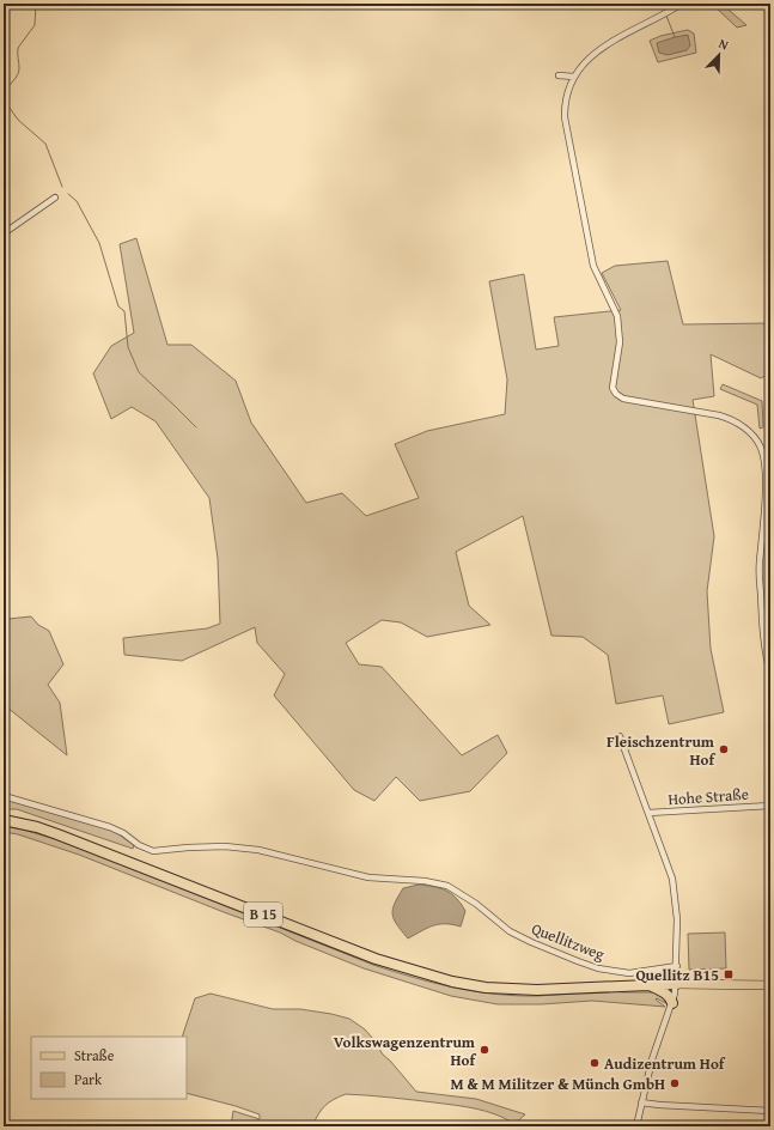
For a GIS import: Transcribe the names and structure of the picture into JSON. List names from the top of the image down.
{
  "streets": {
    "highway": ["B 15"],
    "street": ["Hohe Straße", "Quellitzweg"]
  },
  "places": {
    "other": [
      "Fleischzentrum Hof",
      "Volkswagenzentrum Hof",
      "Audizentrum Hof",
      "M & M Militzer & Münch GmbH"
    ],
    "transit": ["Quellitz B15"]
  },
  "legend": ["Straße", "Park"],
  "north": "top right"
}
